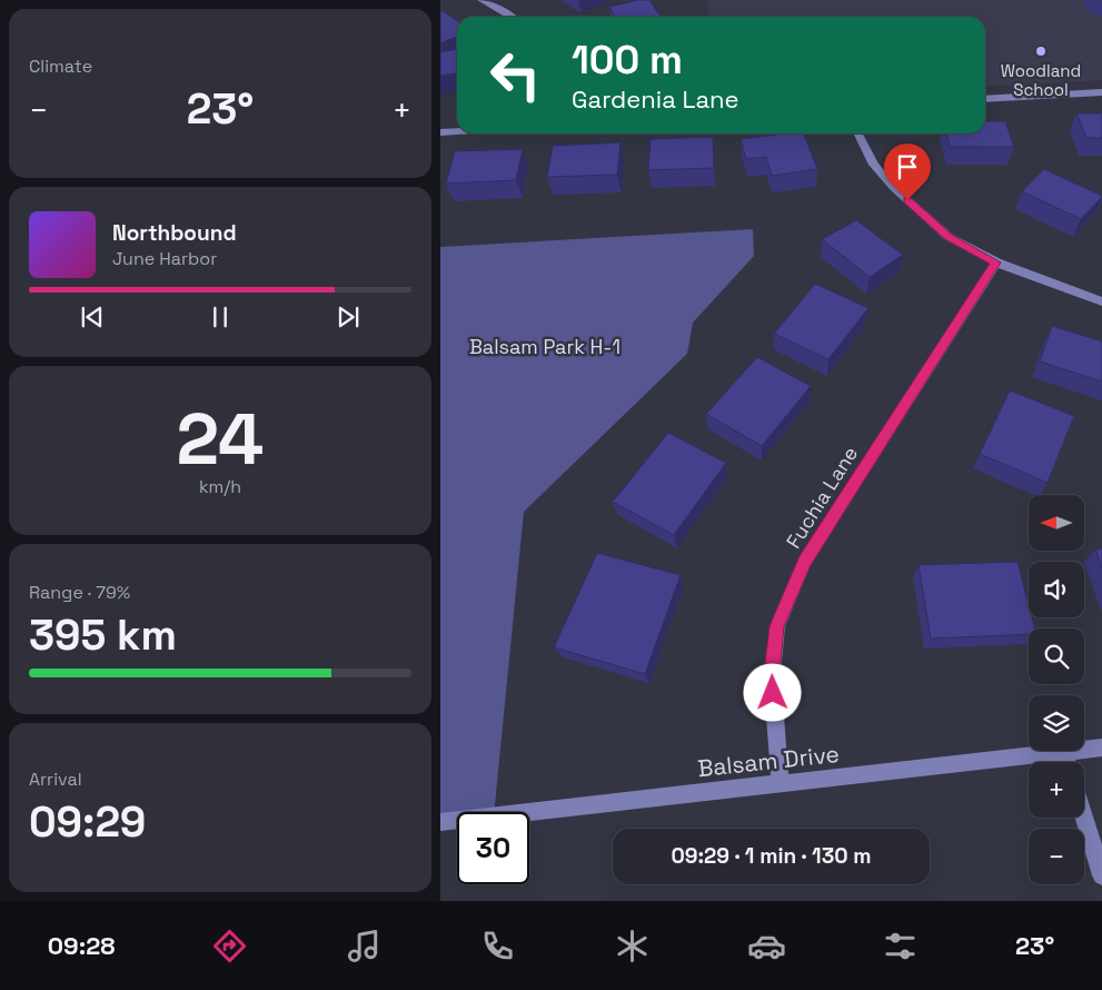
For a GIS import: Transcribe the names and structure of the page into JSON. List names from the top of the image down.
{
  "streets": {
    "street": ["Fuchia Lane", "Balsam Drive"]
  },
  "crossings": [
    ["Fuchia Lane", "Balsam Drive"]
  ],
  "parks": ["Balsam Park H-1"],
  "places": ["Woodland School"],
  "north": "left",
  "page": {
    "tile": [
      "Climate",
      ["24", "km/h"],
      ["Range · 79%", "395 km"],
      ["Arrival", "09:29"]
    ],
    "turn": ["100 m", "Gardenia Lane"],
    "heat": ["−", "23°", "+"],
    "song": ["Northbound", "June Harbor"],
    "map_buttons": ["+", "−"],
    "limit": "30",
    "trip": "09:29 · 1 min · 130 m",
    "tabs": ["09:28", "23°"]
  }
}
